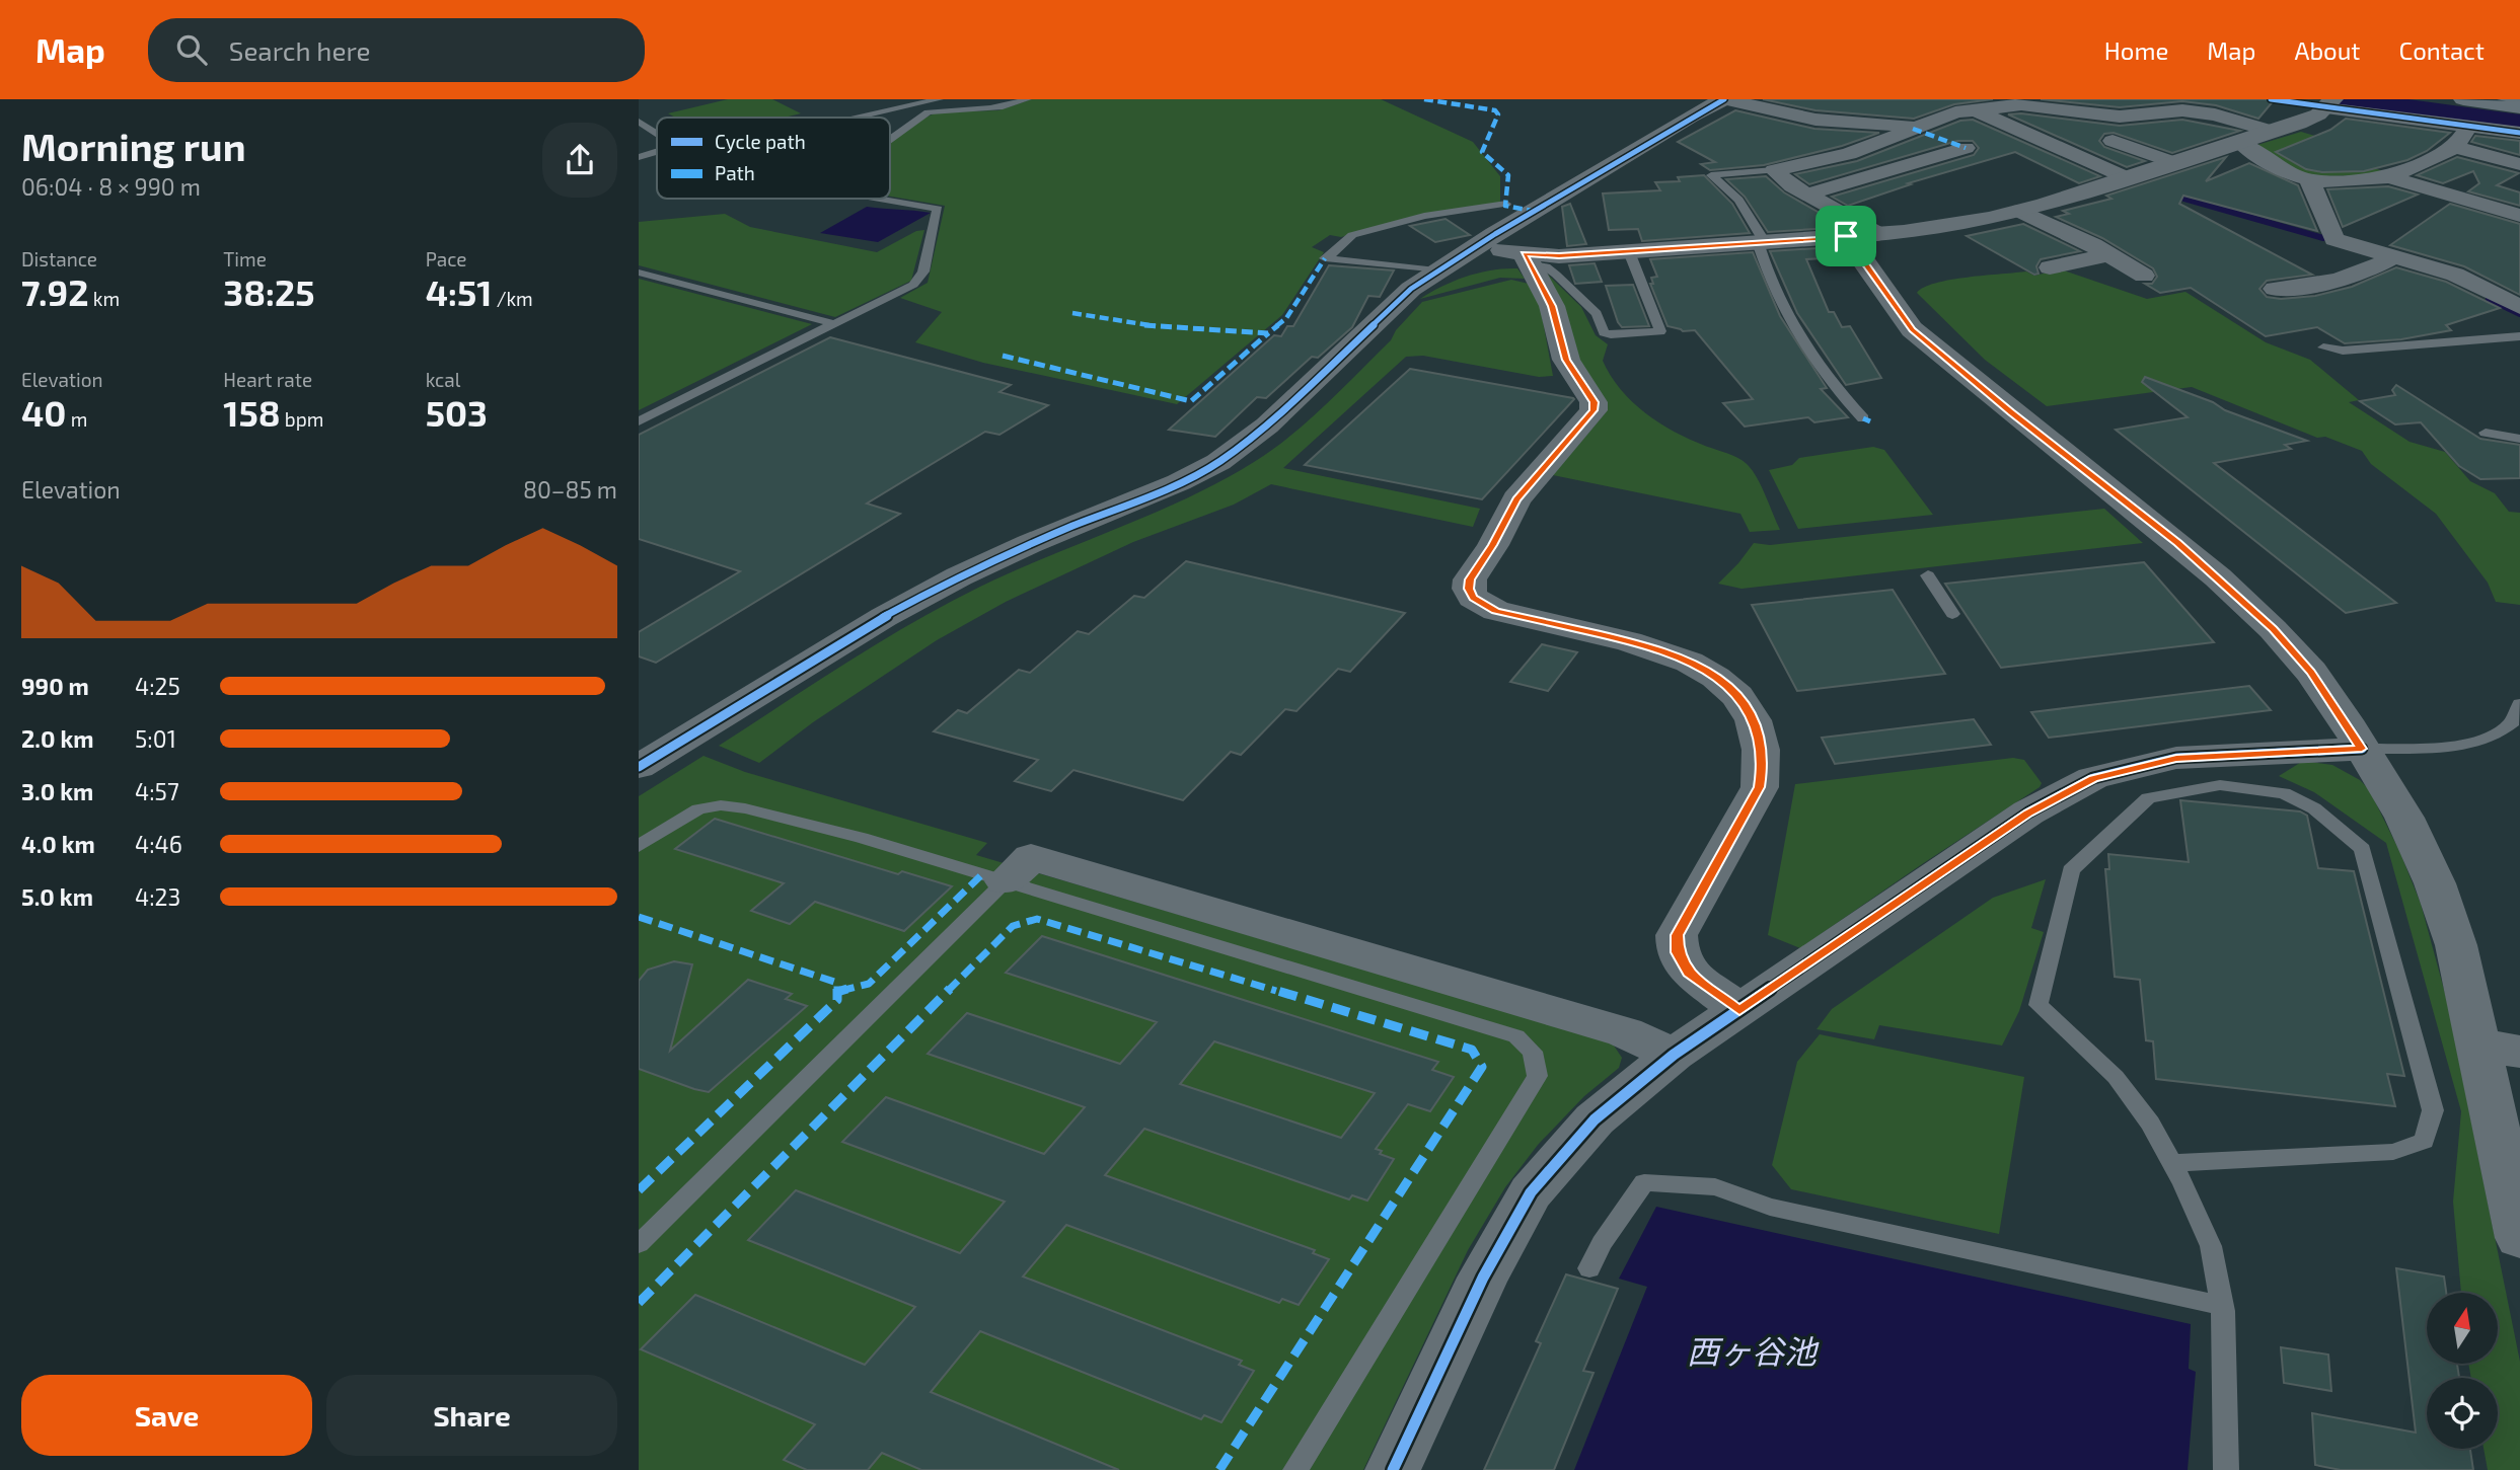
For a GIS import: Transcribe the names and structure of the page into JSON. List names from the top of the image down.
{
  "water": ["西ヶ谷池"],
  "legend": ["Cycle path", "Path"],
  "north": "top",
  "page": {
    "header": "Map",
    "search": "Search here",
    "nav": [
      "Home",
      "Map",
      "About",
      "Contact"
    ],
    "heading": ["Morning run", "06:04 · 8 × 990 m"],
    "stats": [
      ["Distance", "7.92 km"],
      ["Time", "38:25"],
      ["Pace", "4:51 /km"],
      ["Elevation", "40 m"],
      ["Heart rate", "158 bpm"],
      ["kcal", "503"]
    ],
    "chart": ["Elevation", "80–85 m"],
    "list": [
      {
        "name": "990 m",
        "note": "4:25"
      },
      {
        "name": "2.0 km",
        "note": "5:01"
      },
      {
        "name": "3.0 km",
        "note": "4:57"
      },
      {
        "name": "4.0 km",
        "note": "4:46"
      },
      {
        "name": "5.0 km",
        "note": "4:23"
      }
    ],
    "buttons": ["Save", "Share"]
  }
}
